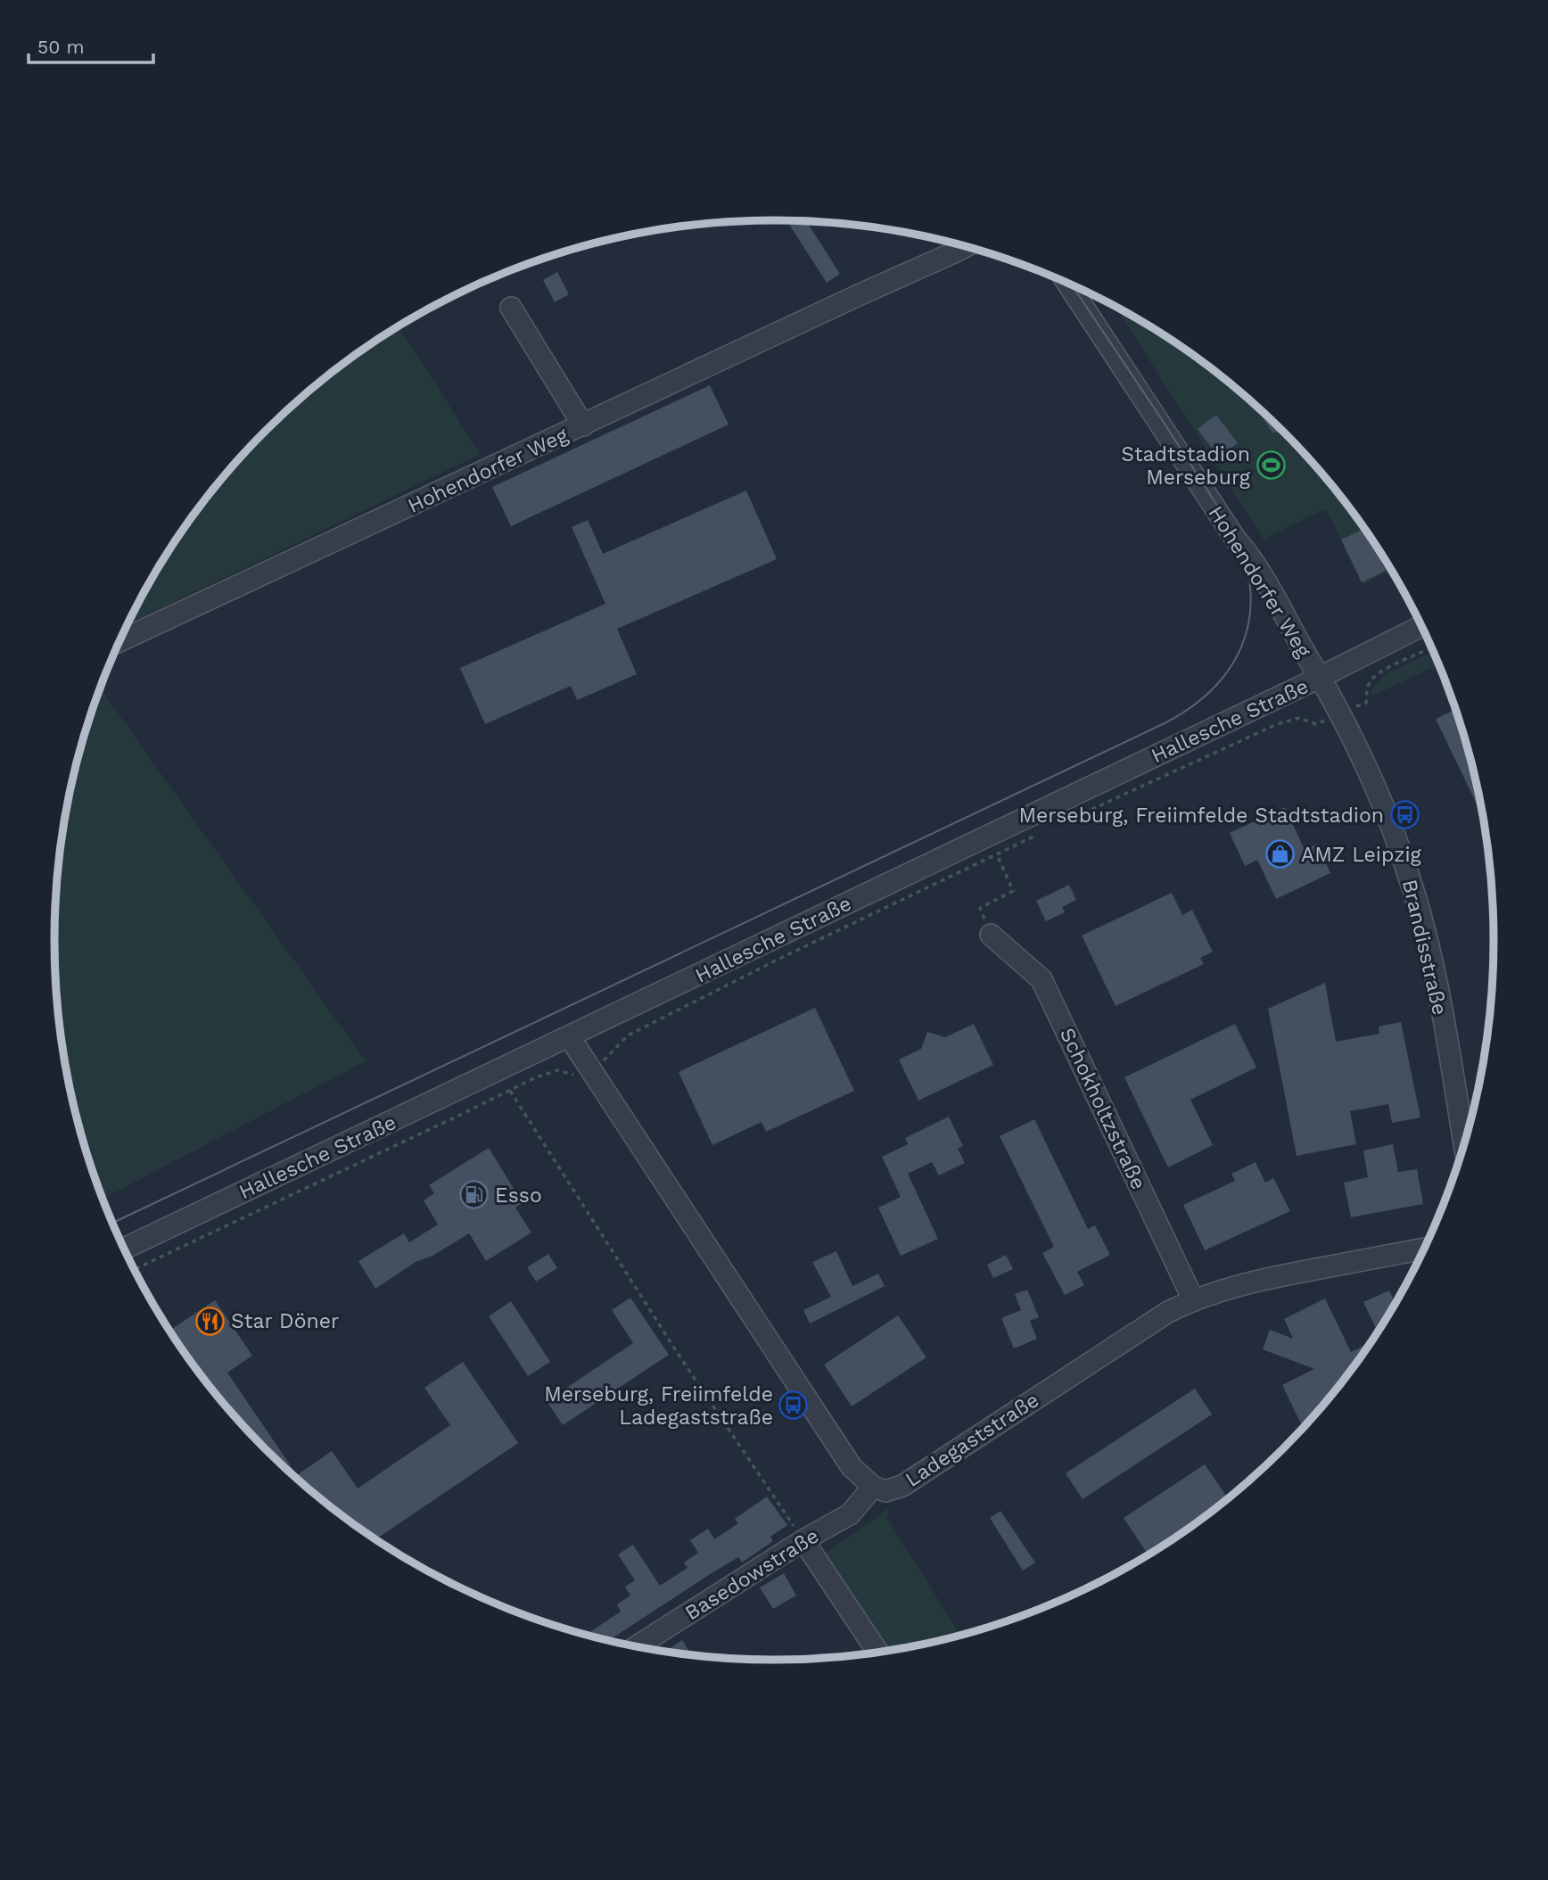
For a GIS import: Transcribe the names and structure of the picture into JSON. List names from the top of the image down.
{
  "streets": {
    "street": [
      "Hohendorfer Weg",
      "Hallesche Straße",
      "Brandisstraße",
      "Schokholtzstraße",
      "Ladegaststraße",
      "Basedowstraße"
    ]
  },
  "crossings": [
    ["Hohendorfer Weg", "Hallesche Straße"],
    ["Hohendorfer Weg", "Brandisstraße"],
    ["Hallesche Straße", "Brandisstraße"],
    ["Schokholtzstraße", "Ladegaststraße"],
    ["Ladegaststraße", "Basedowstraße"]
  ],
  "places": {
    "sports": ["Stadtstadion Merseburg"],
    "bus stop": ["Merseburg, Freiimfelde Stadtstadion", "Merseburg, Freiimfelde Ladegaststraße"],
    "shop": ["AMZ Leipzig"],
    "fuel station": ["Esso"],
    "restaurant": ["Star Döner"]
  },
  "scale_bar": "50 m"
}
